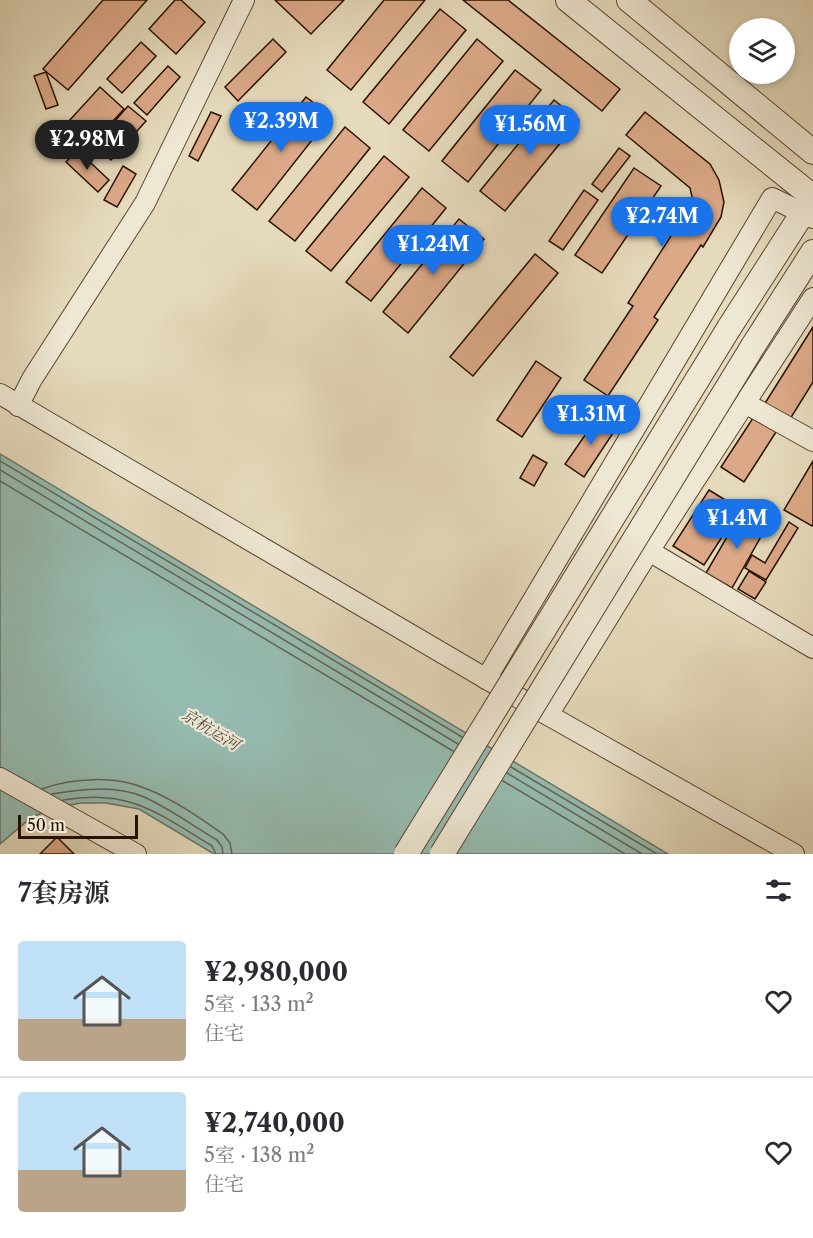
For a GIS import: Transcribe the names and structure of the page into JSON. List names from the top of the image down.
{
  "water": ["京杭运河"],
  "scale_bar": "50 m",
  "page": {
    "price": [
      "¥2.39M",
      "¥1.56M",
      "¥2.98M",
      "¥2.74M",
      "¥1.24M",
      "¥1.31M",
      "¥1.4M"
    ],
    "scale": "50 m",
    "heading": "7套房源",
    "list": [
      {
        "name": "¥2,980,000",
        "note": "5室 · 133 m² · 住宅"
      },
      {
        "name": "¥2,740,000",
        "note": "5室 · 138 m² · 住宅"
      }
    ]
  }
}
